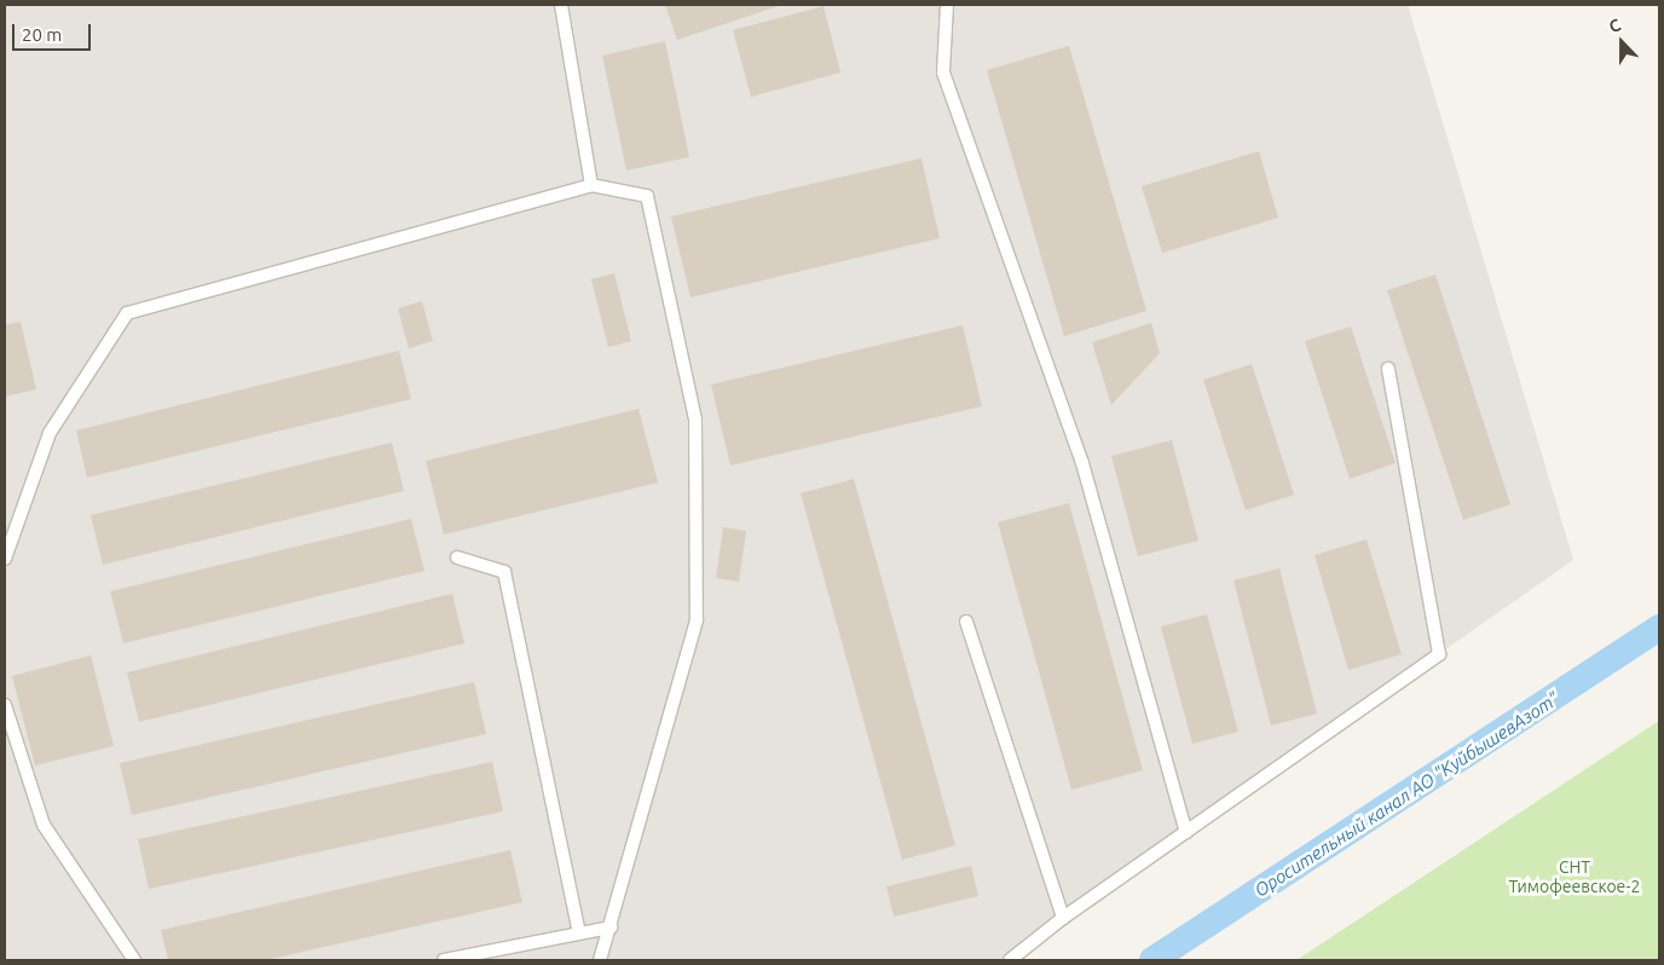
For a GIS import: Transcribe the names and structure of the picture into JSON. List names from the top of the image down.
{
  "water": ["Оросительный канал АО \"КуйбышевАзот\""],
  "parks": ["СНТ Тимофеевское-2"],
  "scale_bar": "20 m",
  "north": "top"
}
